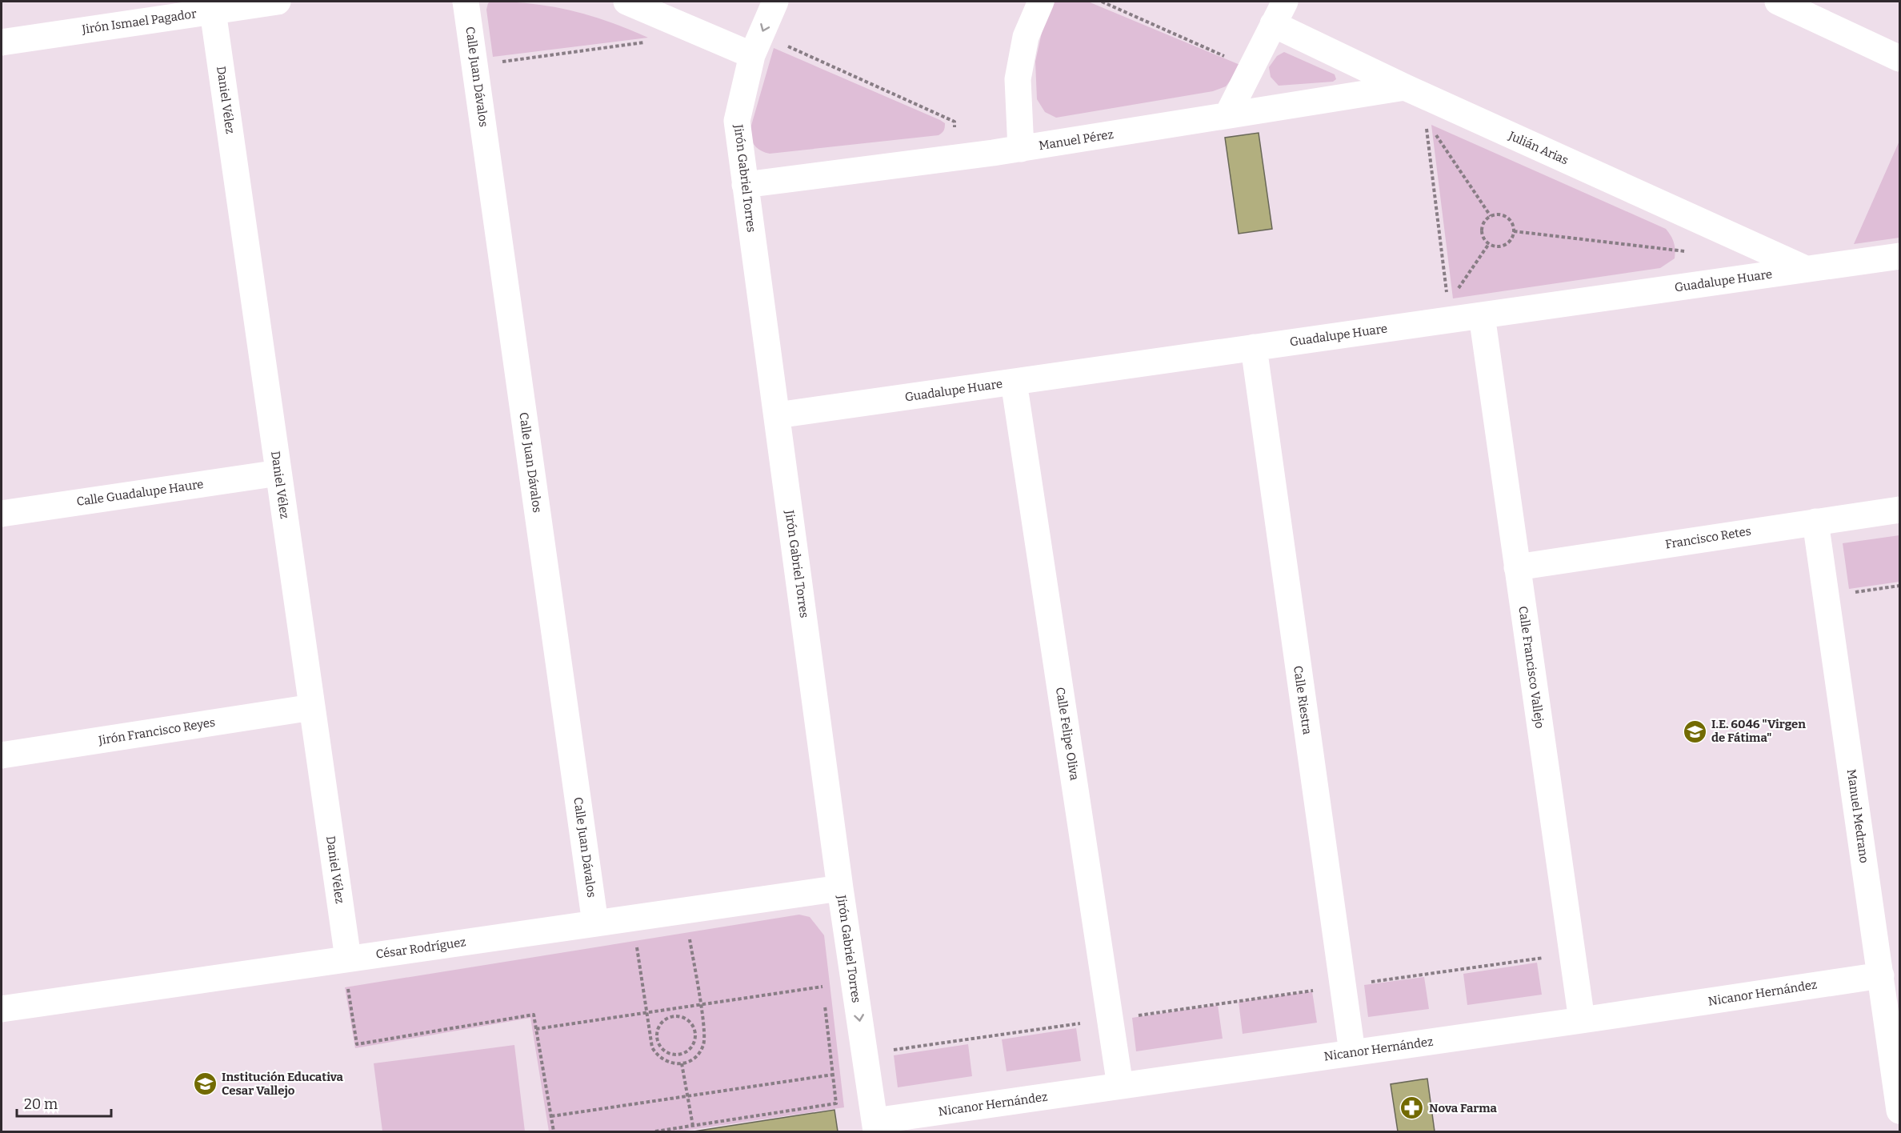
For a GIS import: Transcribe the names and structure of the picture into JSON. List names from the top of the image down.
{
  "streets": {
    "street": [
      "Jirón Ismael Pagador",
      "Calle Juan Dávalos",
      "Daniel Vélez",
      "Manuel Pérez",
      "Julián Arias",
      "Jirón Gabriel Torres",
      "Guadalupe Huare",
      "Calle Guadalupe Haure",
      "Francisco Retes",
      "Calle Francisco Vallejo",
      "Calle Riestra",
      "Jirón Francisco Reyes",
      "Calle Felipe Oliva",
      "Manuel Medrano",
      "César Rodríguez",
      "Nicanor Hernández"
    ]
  },
  "crossings": [
    ["Jirón Ismael Pagador", "Daniel Vélez"],
    ["Calle Juan Dávalos", "César Rodríguez"],
    ["Daniel Vélez", "Calle Guadalupe Haure"],
    ["Daniel Vélez", "Jirón Francisco Reyes"],
    ["Daniel Vélez", "César Rodríguez"],
    ["Manuel Pérez", "Julián Arias"],
    ["Manuel Pérez", "Jirón Gabriel Torres"],
    ["Julián Arias", "Guadalupe Huare"],
    ["Jirón Gabriel Torres", "Guadalupe Huare"],
    ["Jirón Gabriel Torres", "César Rodríguez"],
    ["Jirón Gabriel Torres", "Nicanor Hernández"],
    ["Guadalupe Huare", "Calle Francisco Vallejo"],
    ["Guadalupe Huare", "Calle Riestra"],
    ["Guadalupe Huare", "Calle Felipe Oliva"],
    ["Francisco Retes", "Calle Francisco Vallejo"],
    ["Francisco Retes", "Manuel Medrano"],
    ["Calle Francisco Vallejo", "Nicanor Hernández"],
    ["Calle Riestra", "Nicanor Hernández"],
    ["Calle Felipe Oliva", "Nicanor Hernández"],
    ["Manuel Medrano", "Nicanor Hernández"]
  ],
  "places": {
    "school or university": ["I.E. 6046 \"Virgen de Fátima\"", "Institución Educativa Cesar Vallejo"],
    "pharmacy": ["Nova Farma"]
  },
  "scale_bar": "20 m"
}
